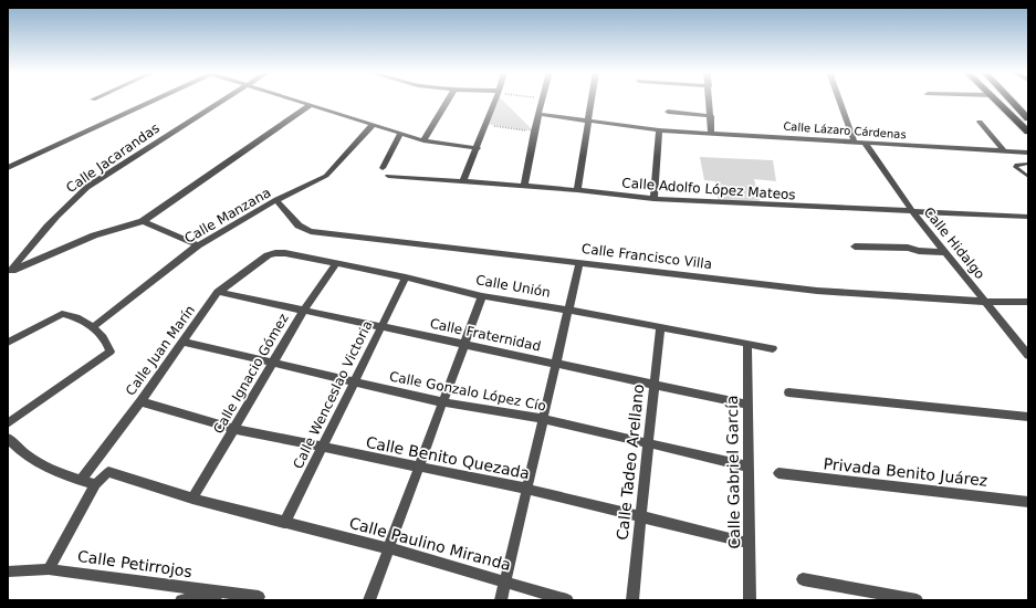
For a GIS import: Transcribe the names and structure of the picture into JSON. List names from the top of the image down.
{
  "streets": {
    "street": [
      "Calle Lázaro Cárdenas",
      "Calle Jacarandas",
      "Calle Adolfo López Mateos",
      "Calle Manzana",
      "Calle Hidalgo",
      "Calle Francisco Villa",
      "Calle Unión",
      "Calle Fraternidad",
      "Calle Juan Marín",
      "Calle Ignacio Gómez",
      "Calle Gonzalo López Cío",
      "Calle Wenceslao Victoria",
      "Calle Benito Quezada",
      "Calle Tadeo Arellano",
      "Calle Gabriel García",
      "Privada Benito Juárez",
      "Calle Paulino Miranda",
      "Calle Petirrojos"
    ]
  },
  "crossings": [
    ["Calle Lázaro Cárdenas", "Calle Hidalgo"],
    ["Calle Adolfo López Mateos", "Calle Hidalgo"],
    ["Calle Manzana", "Calle Francisco Villa"],
    ["Calle Hidalgo", "Calle Francisco Villa"],
    ["Calle Unión", "Calle Juan Marín"],
    ["Calle Unión", "Calle Ignacio Gómez"],
    ["Calle Unión", "Calle Wenceslao Victoria"],
    ["Calle Unión", "Calle Tadeo Arellano"],
    ["Calle Unión", "Calle Gabriel García"],
    ["Calle Fraternidad", "Calle Juan Marín"],
    ["Calle Fraternidad", "Calle Ignacio Gómez"],
    ["Calle Fraternidad", "Calle Wenceslao Victoria"],
    ["Calle Fraternidad", "Calle Tadeo Arellano"],
    ["Calle Fraternidad", "Calle Gabriel García"],
    ["Calle Juan Marín", "Calle Gonzalo López Cío"],
    ["Calle Juan Marín", "Calle Benito Quezada"],
    ["Calle Ignacio Gómez", "Calle Gonzalo López Cío"],
    ["Calle Ignacio Gómez", "Calle Benito Quezada"],
    ["Calle Ignacio Gómez", "Calle Paulino Miranda"],
    ["Calle Gonzalo López Cío", "Calle Wenceslao Victoria"],
    ["Calle Gonzalo López Cío", "Calle Tadeo Arellano"],
    ["Calle Gonzalo López Cío", "Calle Gabriel García"],
    ["Calle Wenceslao Victoria", "Calle Benito Quezada"],
    ["Calle Wenceslao Victoria", "Calle Paulino Miranda"],
    ["Calle Benito Quezada", "Calle Tadeo Arellano"],
    ["Calle Benito Quezada", "Calle Gabriel García"]
  ]
}
